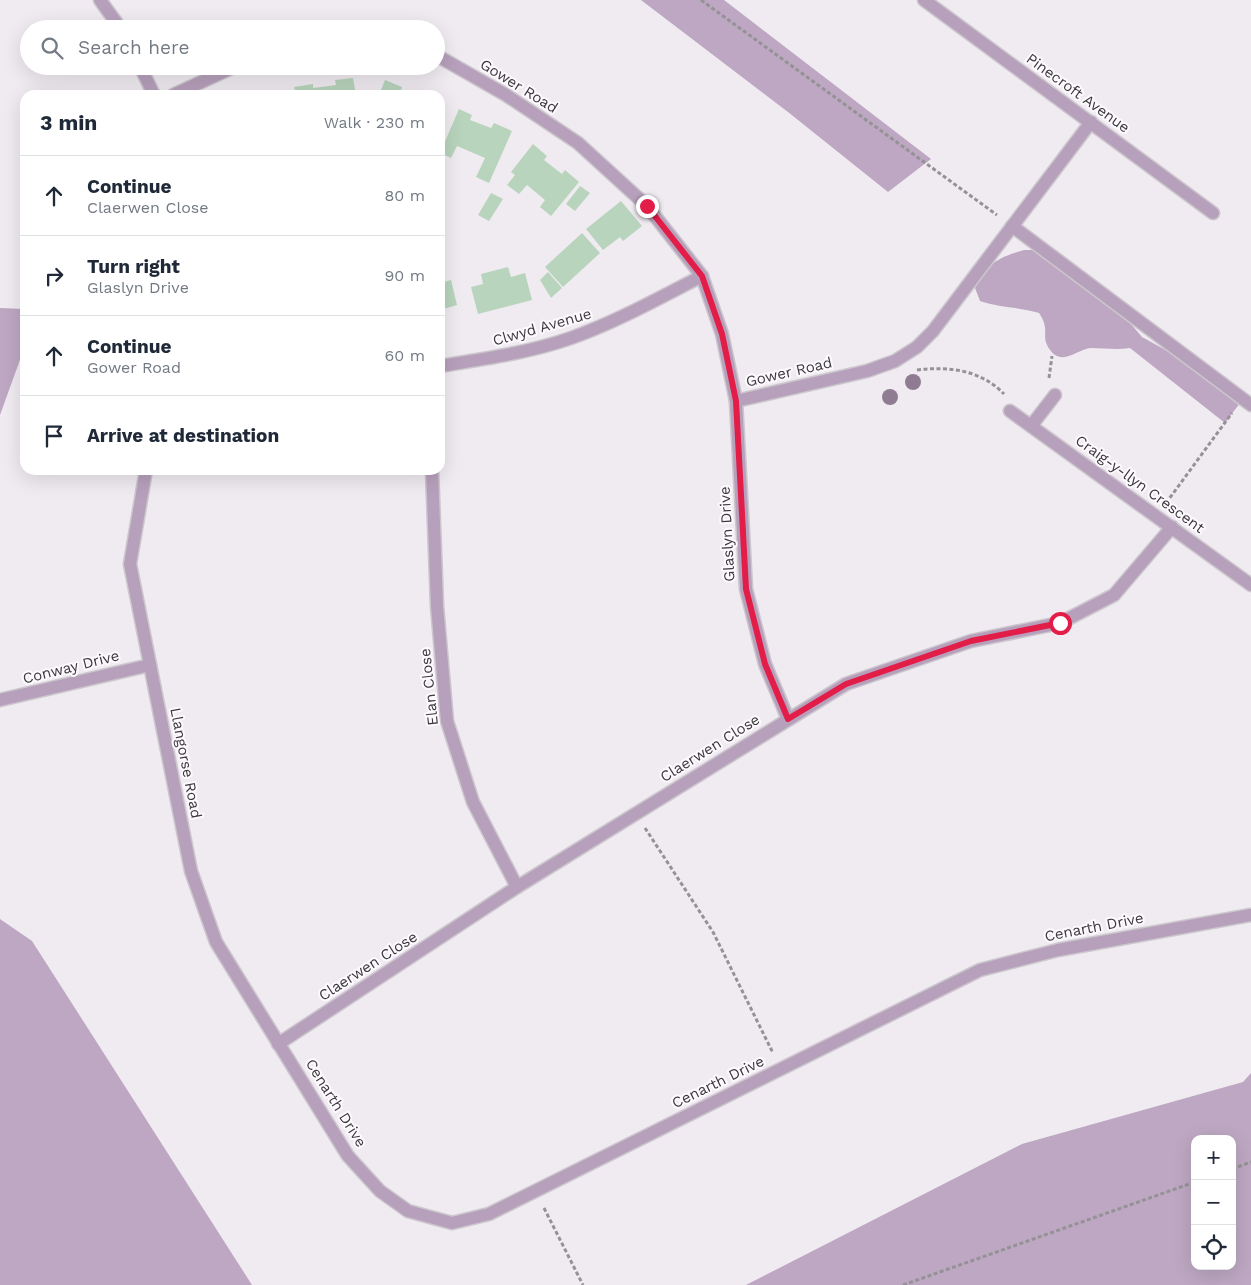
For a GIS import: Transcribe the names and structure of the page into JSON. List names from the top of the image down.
{
  "streets": {
    "street": [
      "Gower Road",
      "Pinecroft Avenue",
      "Clwyd Avenue",
      "Craig-y-llyn Crescent",
      "Glaslyn Drive",
      "Conway Drive",
      "Elan Close",
      "Claerwen Close",
      "Llangorse Road",
      "Cenarth Drive"
    ]
  },
  "crossings": [
    ["Gower Road", "Pinecroft Avenue"],
    ["Gower Road", "Clwyd Avenue"],
    ["Gower Road", "Glaslyn Drive"],
    ["Craig-y-llyn Crescent", "Claerwen Close"],
    ["Glaslyn Drive", "Claerwen Close"],
    ["Conway Drive", "Llangorse Road"],
    ["Elan Close", "Claerwen Close"],
    ["Claerwen Close", "Llangorse Road"],
    ["Claerwen Close", "Cenarth Drive"],
    ["Llangorse Road", "Cenarth Drive"]
  ],
  "page": {
    "search": "Search here",
    "heading": ["3 min", "Walk · 230 m"],
    "list": [
      ["Continue", "Claerwen Close", "80 m"],
      ["Turn right", "Glaslyn Drive", "90 m"],
      ["Continue", "Gower Road", "60 m"],
      "Arrive at destination"
    ],
    "map_buttons": ["+", "−"]
  }
}
